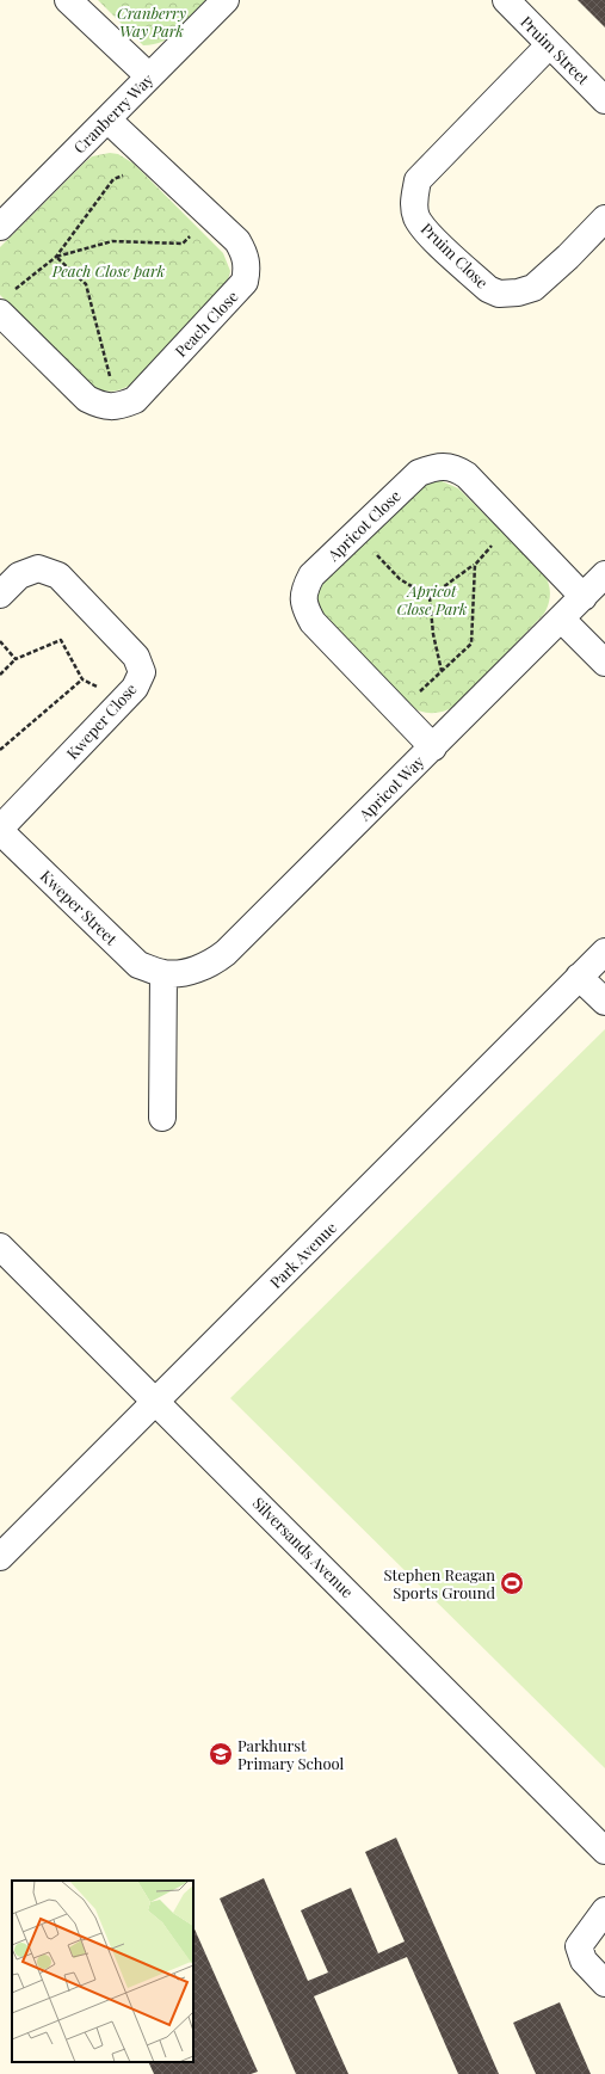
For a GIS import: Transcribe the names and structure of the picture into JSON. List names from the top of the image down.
{
  "streets": {
    "street": [
      "Pruim Street",
      "Cranberry Way",
      "Pruim Close",
      "Peach Close",
      "Apricot Close",
      "Kweper Close",
      "Apricot Way",
      "Kweper Street",
      "Park Avenue",
      "Silversands Avenue"
    ]
  },
  "crossings": [
    ["Pruim Street", "Pruim Close"],
    ["Cranberry Way", "Peach Close"],
    ["Apricot Close", "Apricot Way"],
    ["Kweper Close", "Kweper Street"],
    ["Apricot Way", "Kweper Street"],
    ["Park Avenue", "Silversands Avenue"]
  ],
  "parks": ["Cranberry Way Park", "Peach Close park", "Apricot Close Park"],
  "places": {
    "sports": ["Stephen Reagan Sports Ground"],
    "school or university": ["Parkhurst Primary School"]
  }
}
